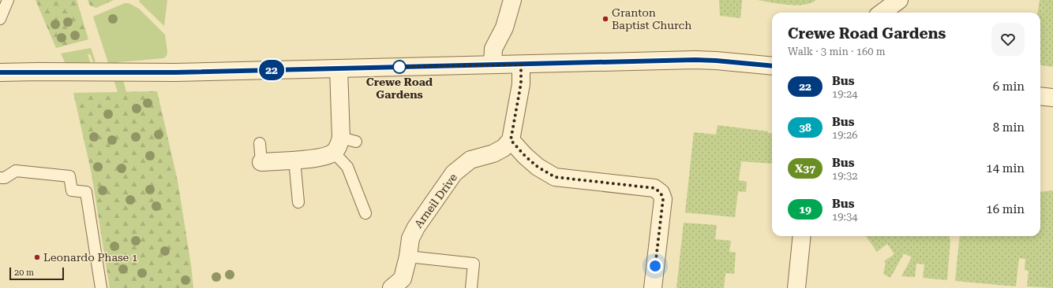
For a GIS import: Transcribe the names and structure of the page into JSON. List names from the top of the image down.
{
  "streets": {
    "street": ["Arneil Drive"]
  },
  "places": ["Granton Baptist Church", "Crewe Road Gardens", "Leonardo Phase 1"],
  "lines": ["bus line 22"],
  "scale_bar": "20 m",
  "page": {
    "on_map": "22",
    "heading": ["Crewe Road Gardens", "Walk · 3 min · 160 m"],
    "list": [
      {
        "mark": "22",
        "name": "Bus",
        "note": "19:24",
        "value": "6 min"
      },
      {
        "mark": "38",
        "name": "Bus",
        "note": "19:26",
        "value": "8 min"
      },
      {
        "mark": "X37",
        "name": "Bus",
        "note": "19:32",
        "value": "14 min"
      },
      {
        "mark": "19",
        "name": "Bus",
        "note": "19:34",
        "value": "16 min"
      }
    ],
    "scale": "20 m"
  }
}
